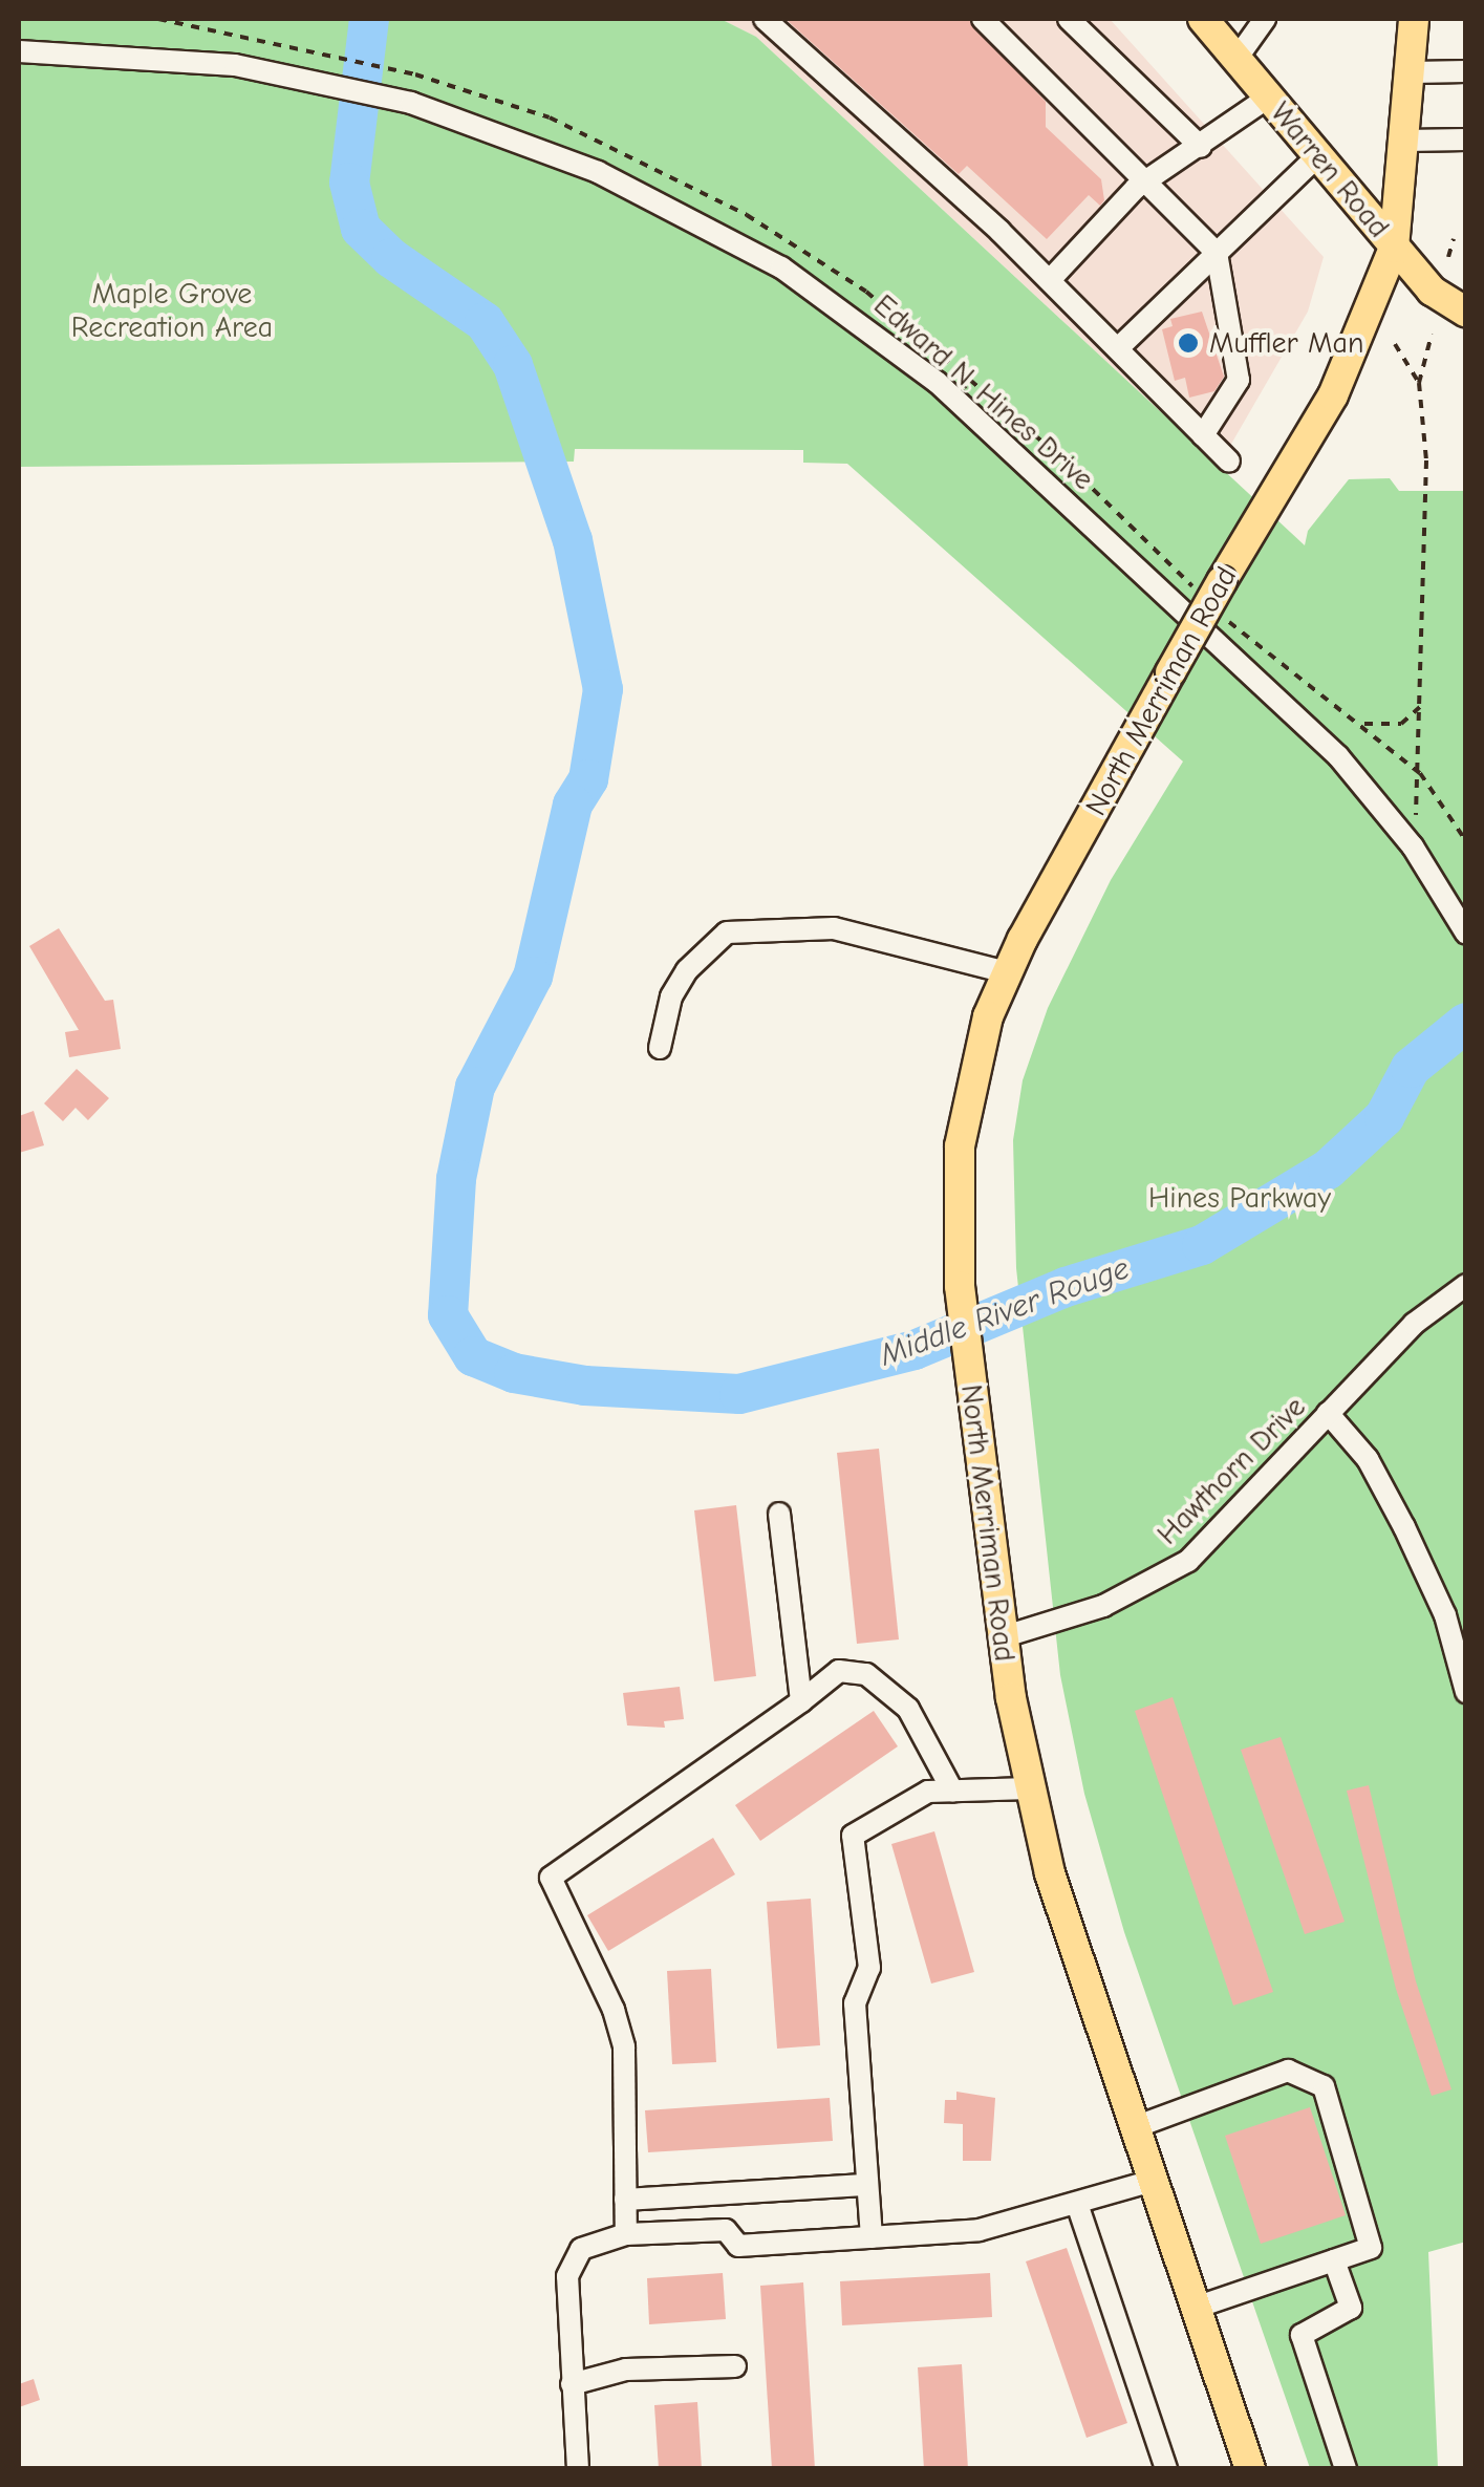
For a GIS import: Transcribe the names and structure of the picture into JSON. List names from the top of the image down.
{
  "streets": {
    "main road": ["Warren Road", "North Merriman Road"],
    "street": ["Edward N. Hines Drive", "Hawthorn Drive"]
  },
  "crossings": [
    ["Warren Road", "North Merriman Road"],
    ["North Merriman Road", "Hawthorn Drive"]
  ],
  "water": ["Middle River Rouge"],
  "parks": ["Maple Grove Recreation Area", "Hines Parkway"],
  "places": ["Muffler Man"]
}
